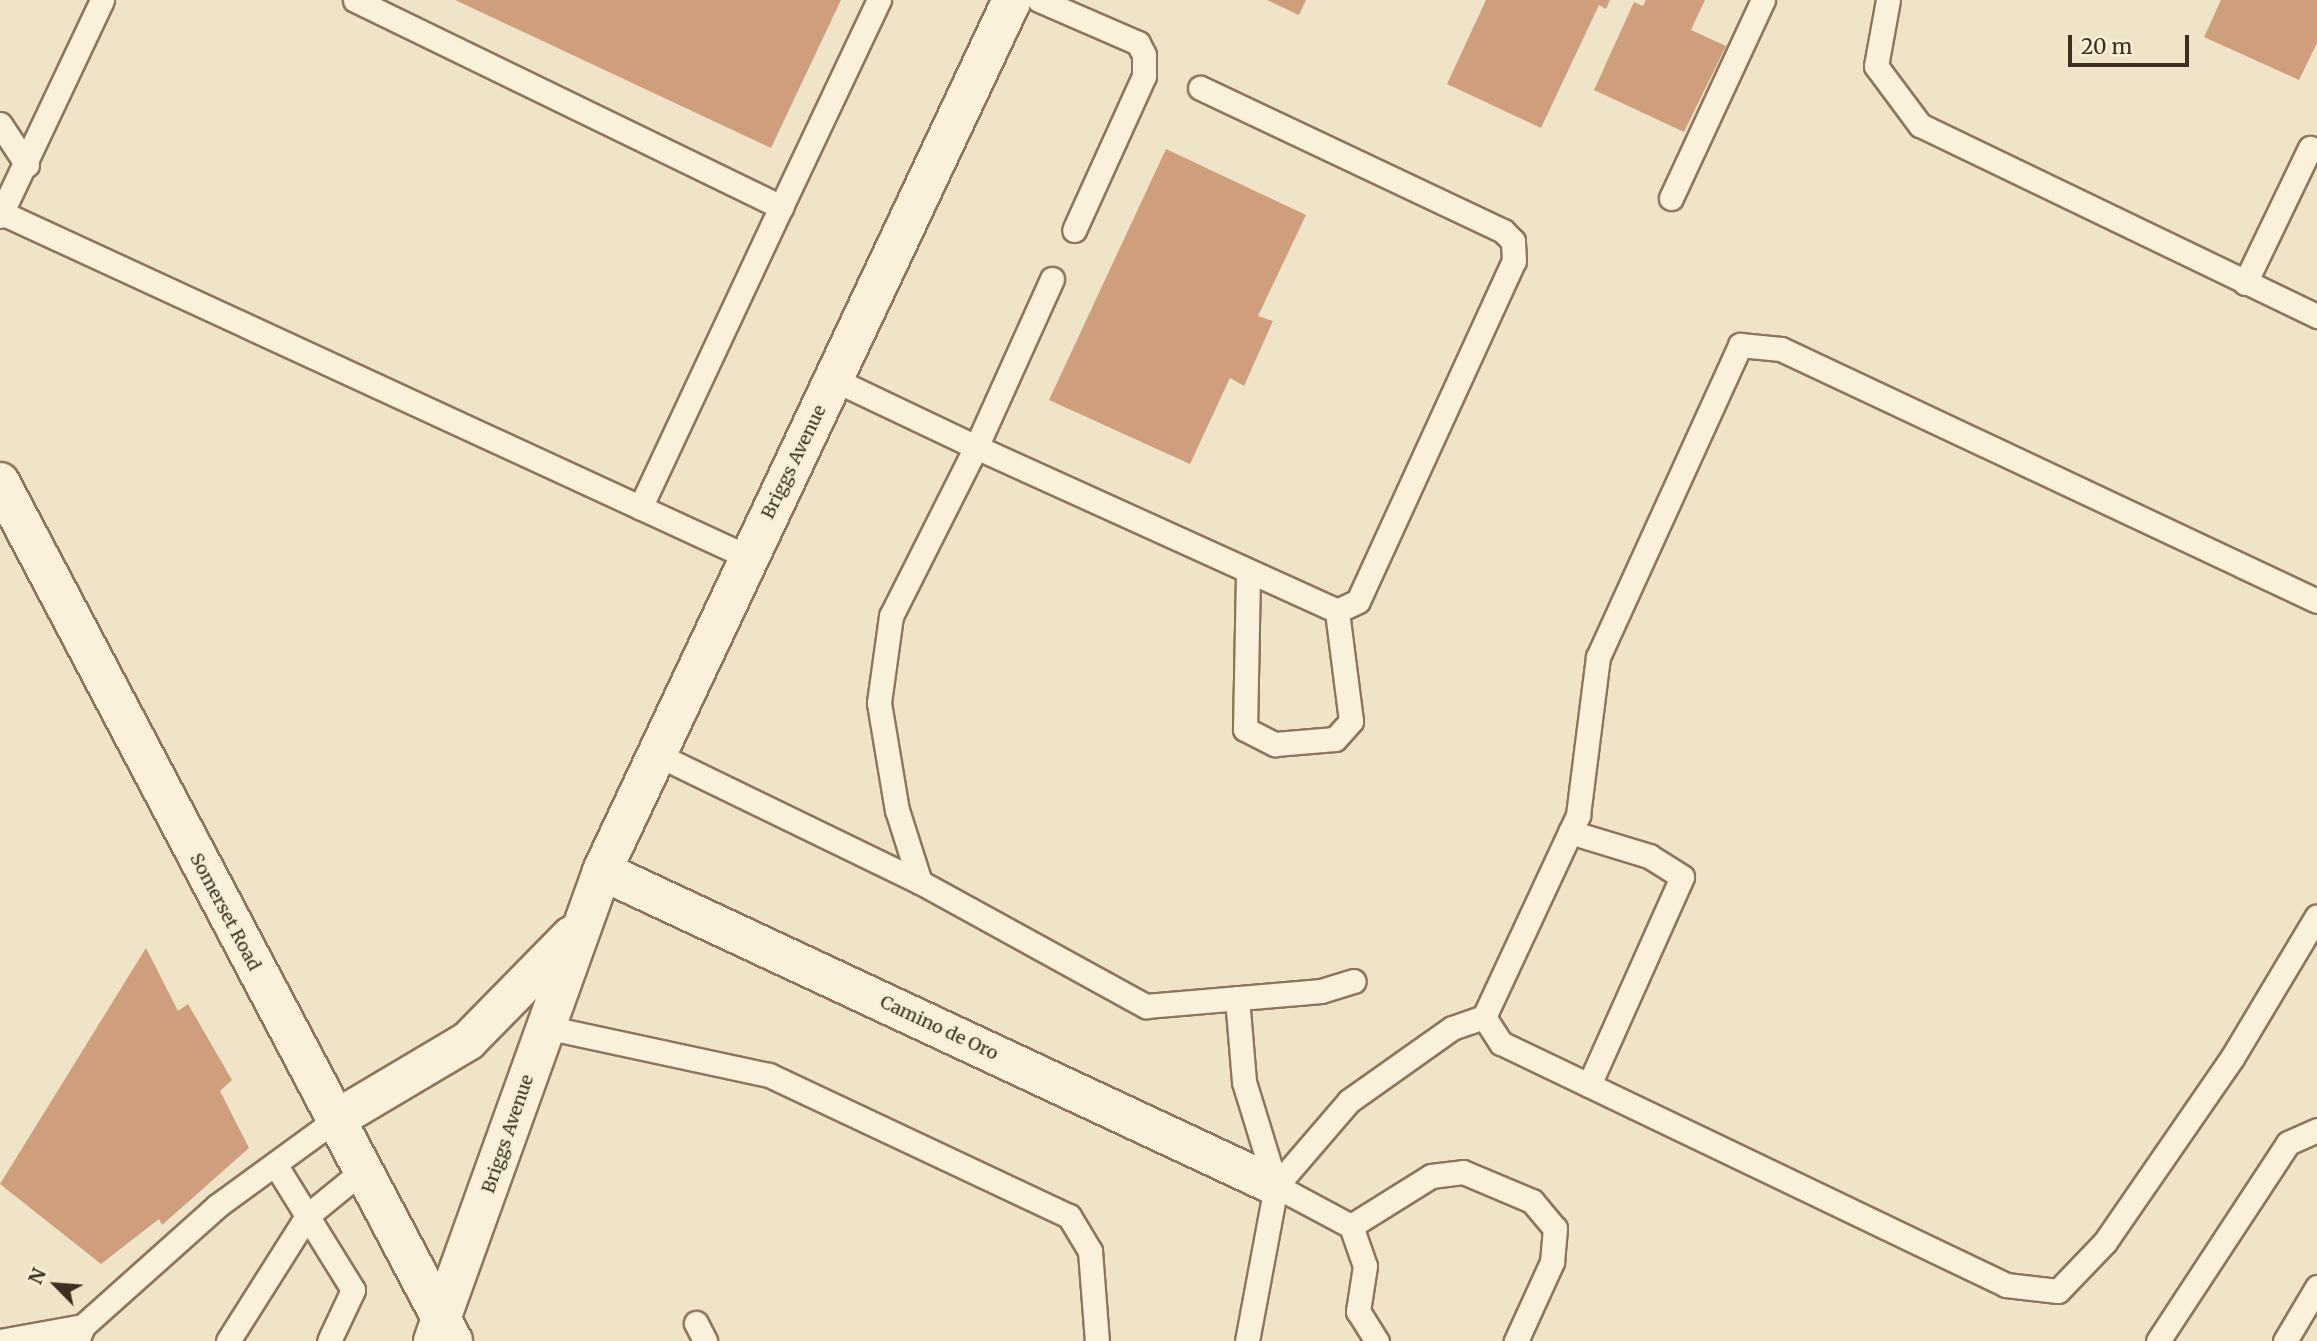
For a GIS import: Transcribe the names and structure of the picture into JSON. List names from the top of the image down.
{
  "streets": {
    "street": ["Briggs Avenue", "Somerset Road", "Camino de Oro"]
  },
  "crossings": [
    ["Briggs Avenue", "Somerset Road"],
    ["Briggs Avenue", "Camino de Oro"]
  ],
  "scale_bar": "20 m",
  "north": "top left"
}
